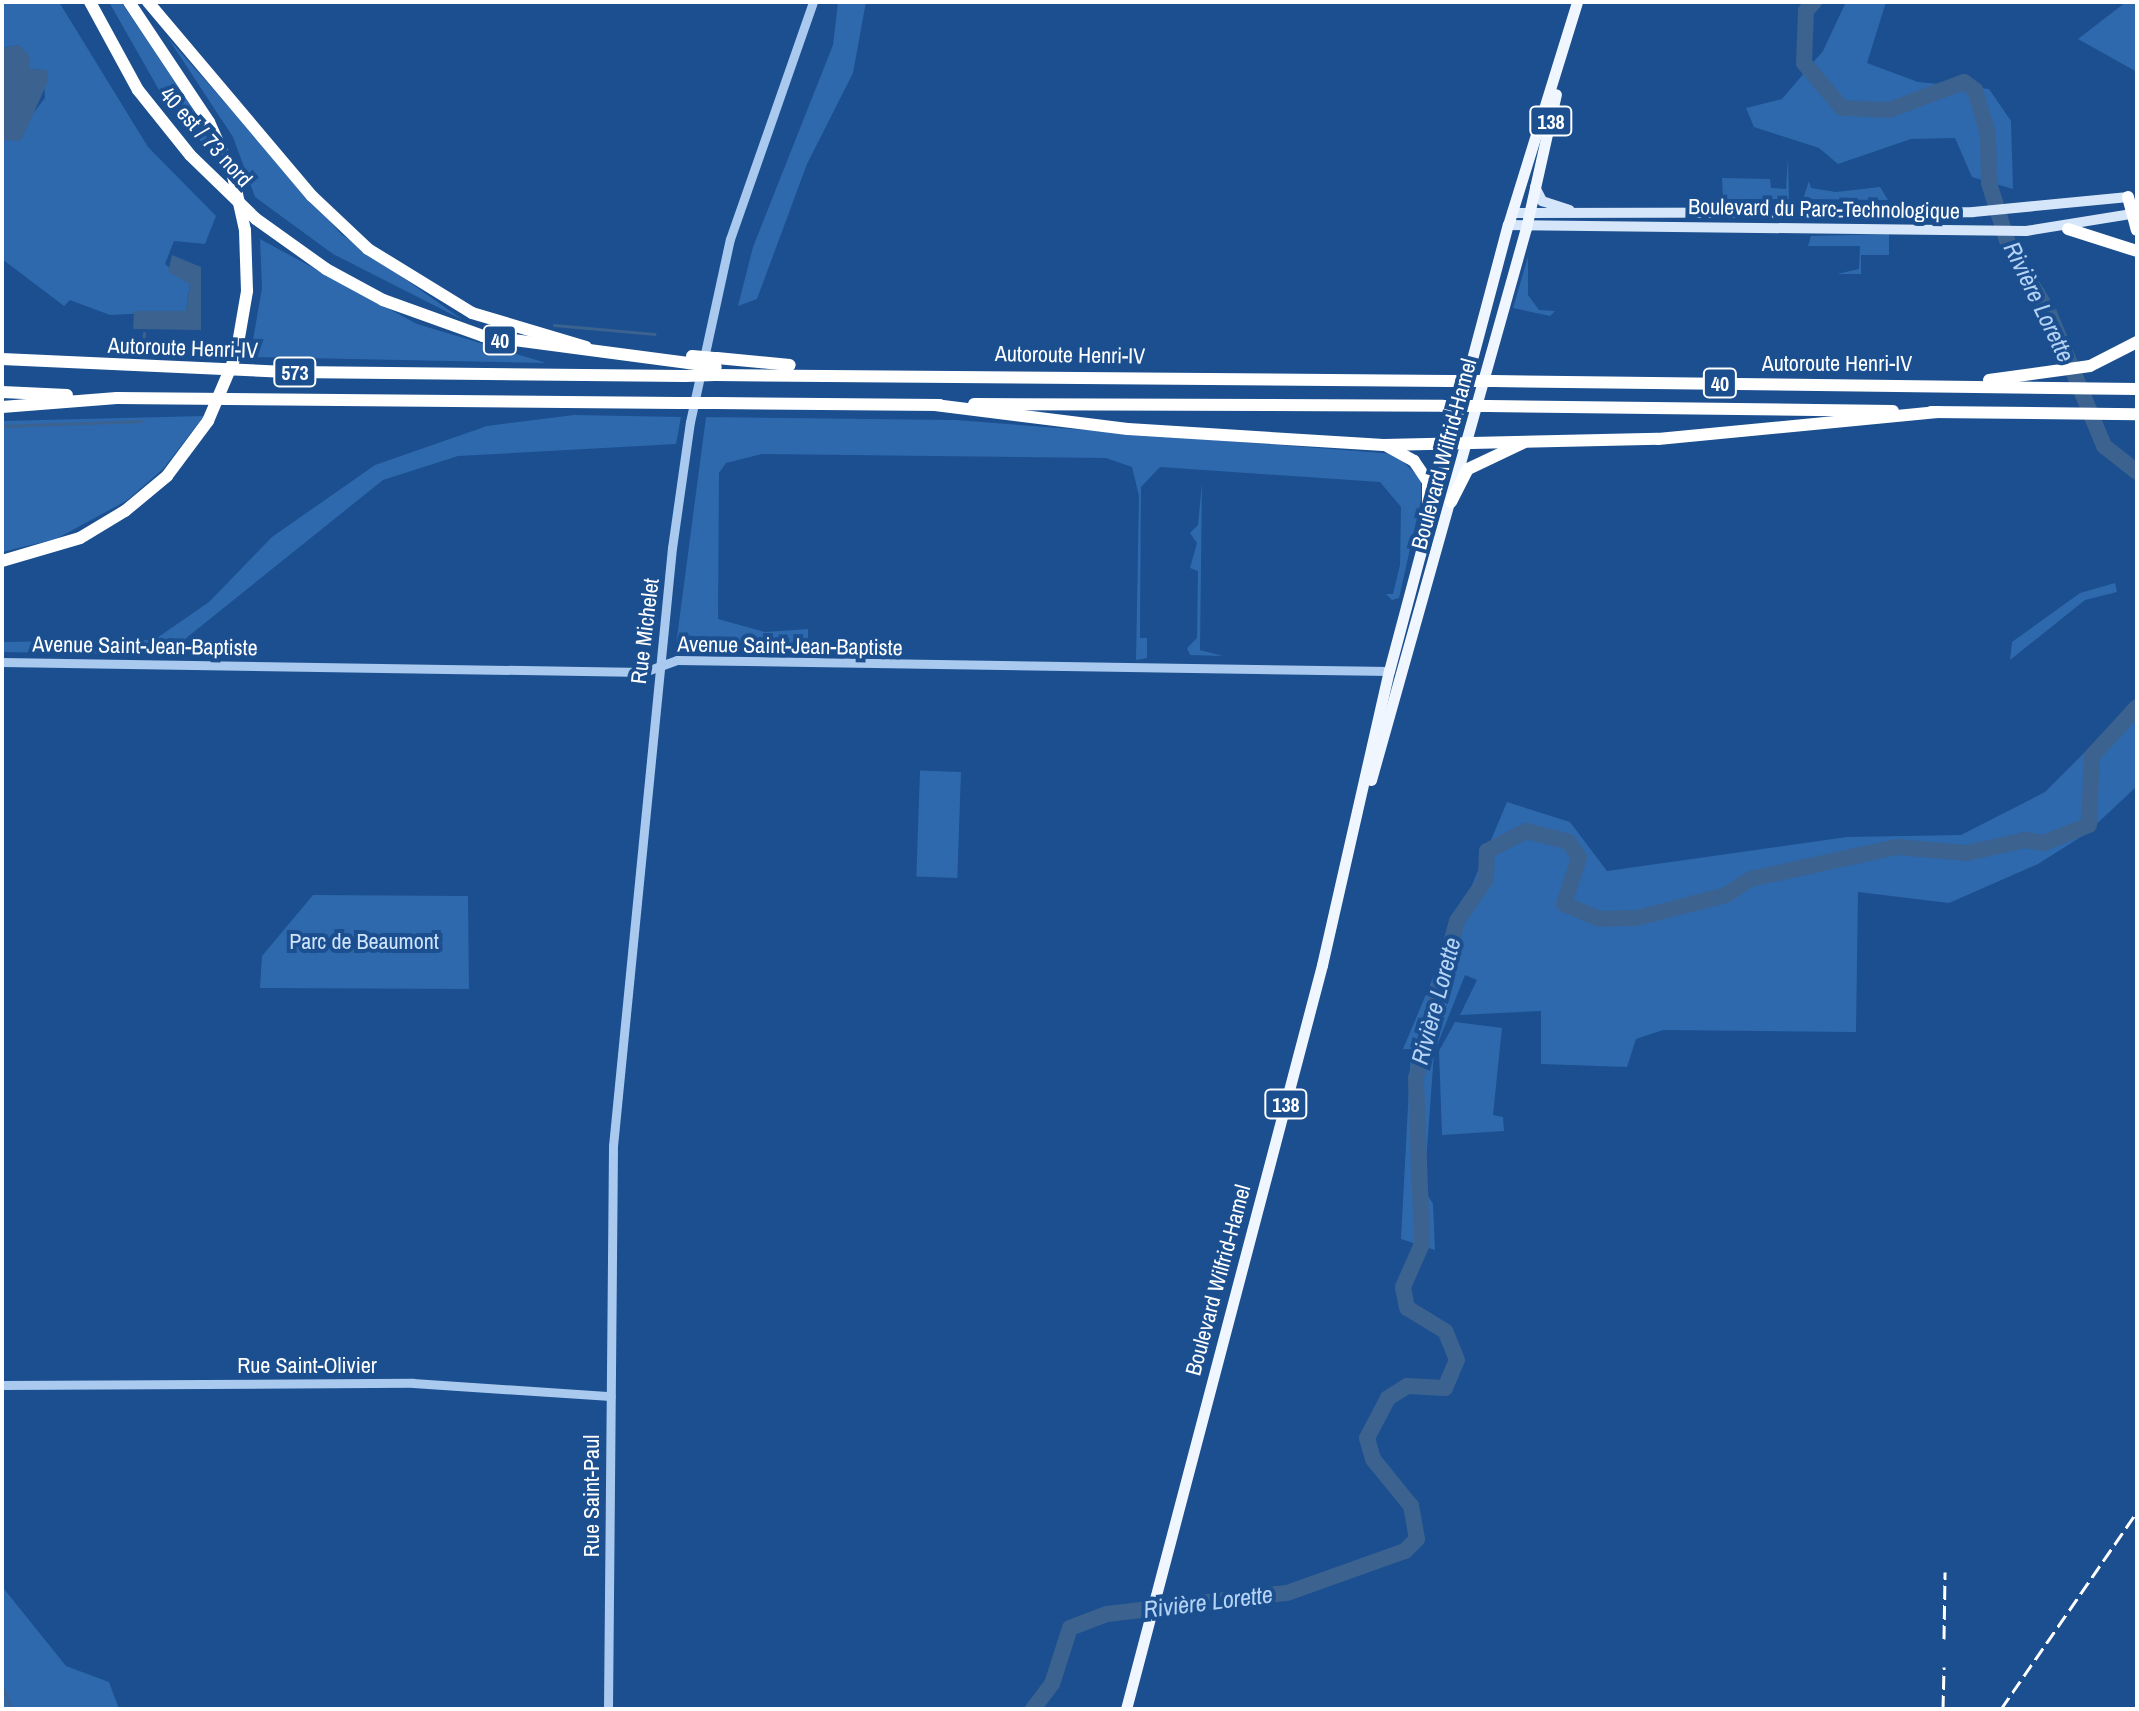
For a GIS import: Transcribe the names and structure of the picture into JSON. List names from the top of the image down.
{
  "streets": {
    "highway": [
      "40 est / 73 nord",
      "40",
      "Autoroute Henri-IV",
      "573"
    ],
    "main road": ["138", "Boulevard du Parc-Technologique", "Boulevard Wilfrid-Hamel"],
    "street": [
      "Rue Michelet",
      "Avenue Saint-Jean-Baptiste",
      "Rue Saint-Olivier",
      "Rue Saint-Paul"
    ]
  },
  "crossings": [
    ["40 est / 73 nord", "Autoroute Henri-IV"],
    ["Boulevard du Parc-Technologique", "Boulevard Wilfrid-Hamel"],
    ["40", "Autoroute Henri-IV"],
    ["Boulevard Wilfrid-Hamel", "Avenue Saint-Jean-Baptiste"],
    ["Rue Michelet", "Avenue Saint-Jean-Baptiste"],
    ["Rue Michelet", "Rue Saint-Paul"],
    ["Rue Saint-Olivier", "Rue Saint-Paul"]
  ],
  "water": ["Rivière Lorette"],
  "parks": ["Parc de Beaumont"]
}
